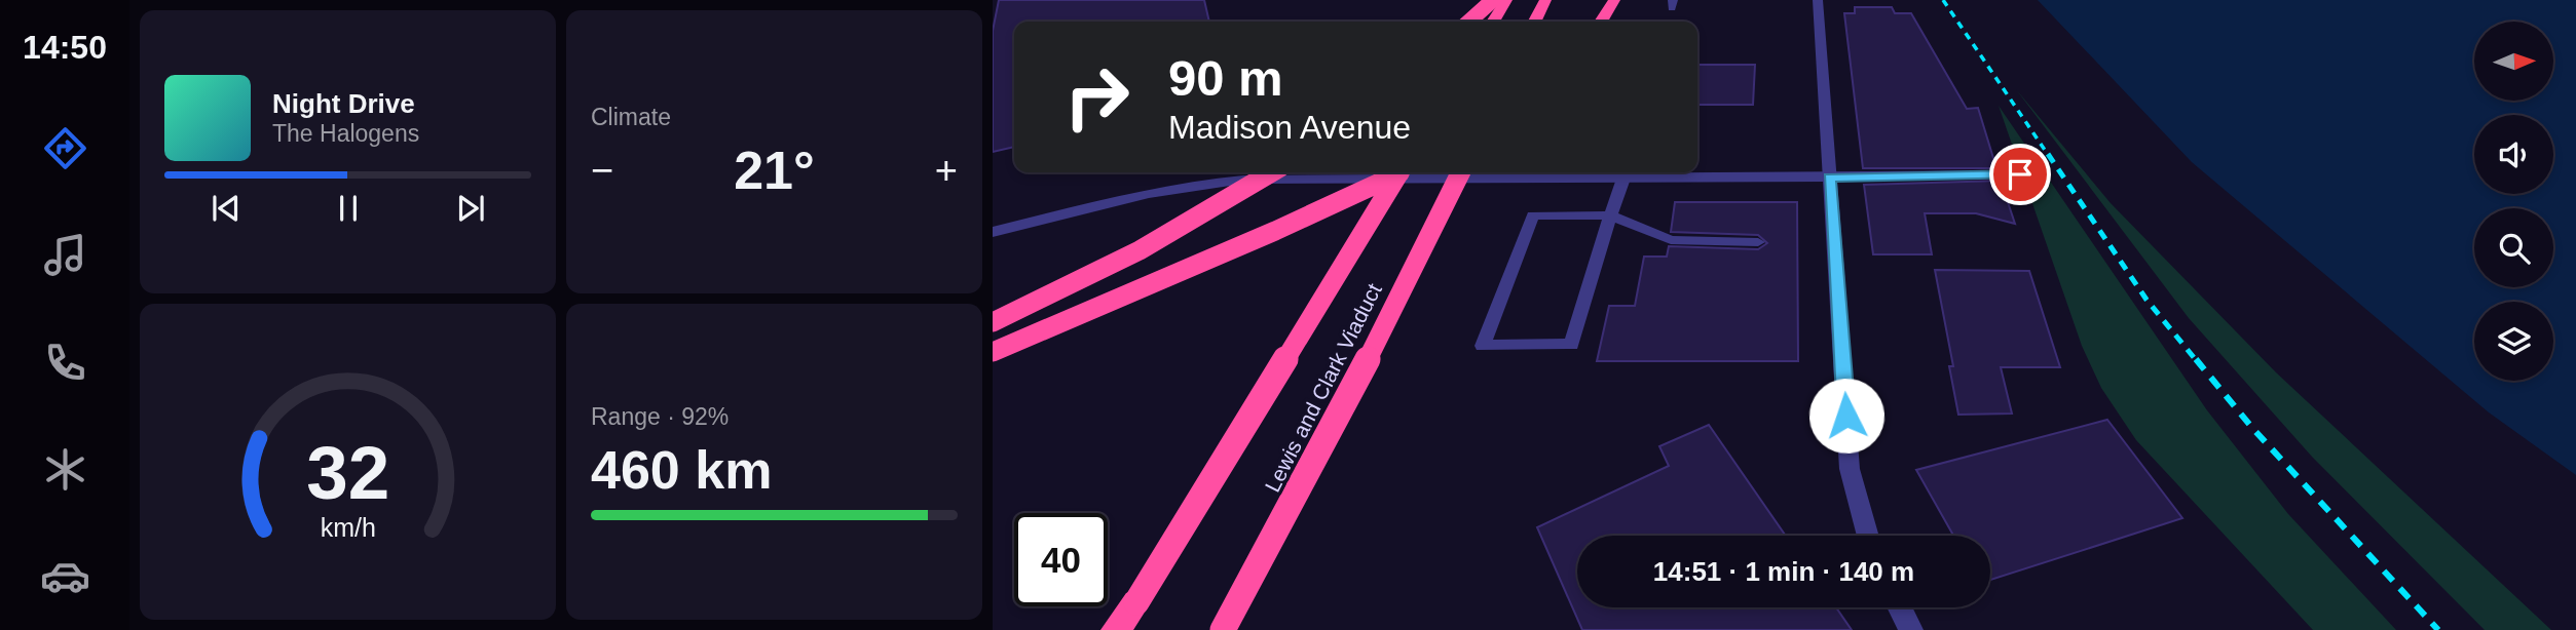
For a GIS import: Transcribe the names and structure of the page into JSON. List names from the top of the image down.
{
  "streets": {
    "highway": ["Lewis and Clark Viaduct"]
  },
  "north": "right",
  "page": {
    "tabs": "14:50",
    "tile": [
      "Climate",
      ["Range · 92%", "460 km"]
    ],
    "turn": ["90 m", "Madison Avenue"],
    "song": ["Night Drive", "The Halogens"],
    "heat": ["−", "21°", "+"],
    "limit": "40",
    "trip": "14:51 · 1 min · 140 m",
    "gauge": ["32", "km/h"]
  }
}
